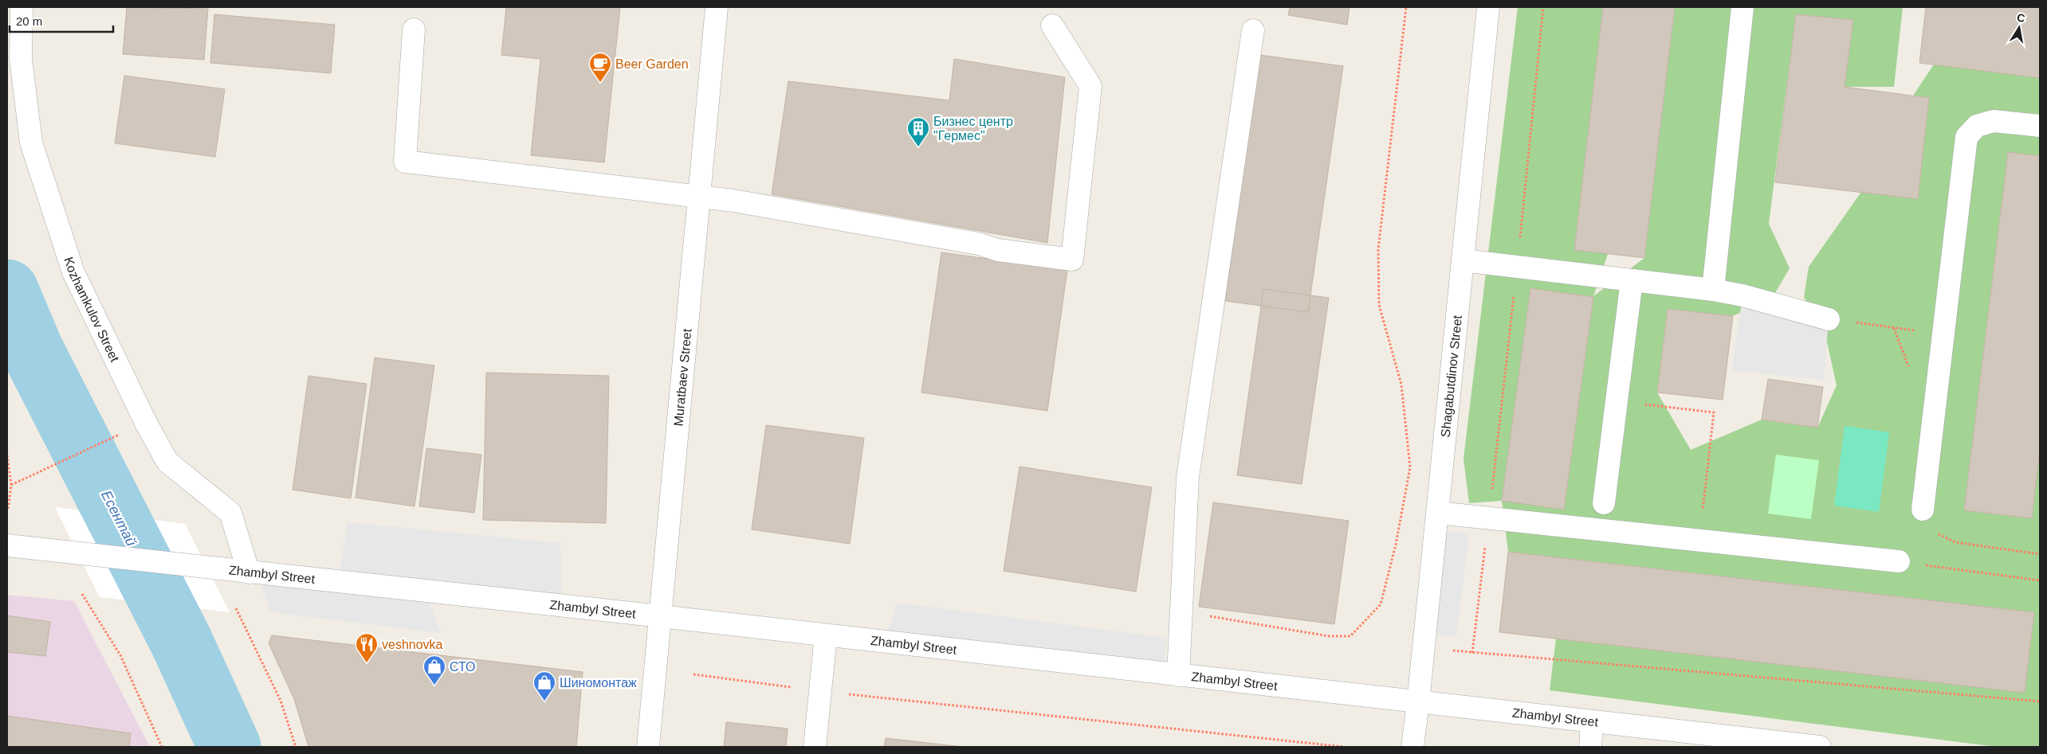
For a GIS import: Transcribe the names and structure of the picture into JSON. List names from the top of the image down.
{
  "streets": {
    "street": [
      "Kozhamkulov Street",
      "Muratbaev Street",
      "Shagabutdinov Street",
      "Zhambyl Street"
    ]
  },
  "crossings": [
    ["Kozhamkulov Street", "Zhambyl Street"],
    ["Muratbaev Street", "Zhambyl Street"],
    ["Shagabutdinov Street", "Zhambyl Street"]
  ],
  "water": ["Есентай"],
  "places": {
    "cafe": ["Beer Garden"],
    "building": ["Бизнес центр \"Гермес\""],
    "restaurant": ["veshnovka"],
    "shop": ["СТО", "Шиномонтаж"]
  },
  "scale_bar": "20 m",
  "north": "top"
}
